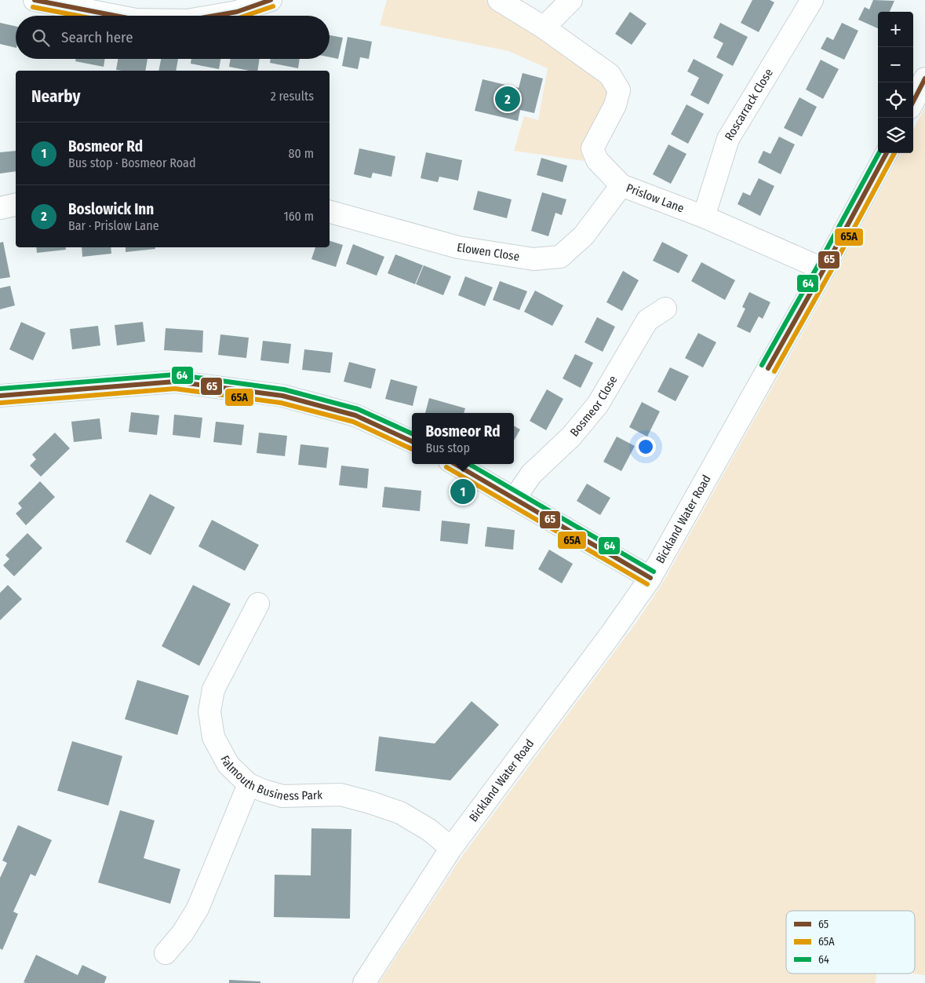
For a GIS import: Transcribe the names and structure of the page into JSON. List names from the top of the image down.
{
  "streets": {
    "street": [
      "Roscarrack Close",
      "Prislow Lane",
      "Elowen Close",
      "Bosmeor Close",
      "Bickland Water Road",
      "Falmouth Business Park"
    ]
  },
  "crossings": [
    ["Roscarrack Close", "Prislow Lane"],
    ["Prislow Lane", "Elowen Close"],
    ["Prislow Lane", "Bickland Water Road"],
    ["Bickland Water Road", "Falmouth Business Park"]
  ],
  "lines": ["transit line 65", "transit line 65A", "transit line 64"],
  "legend": ["65", "65A", "64"],
  "page": {
    "map_buttons": ["+", "−"],
    "search": "Search here",
    "heading": ["Nearby", "2 results"],
    "pins": ["2", "1"],
    "list": [
      {
        "mark": "1",
        "name": "Bosmeor Rd",
        "note": "Bus stop · Bosmeor Road",
        "value": "80 m"
      },
      {
        "mark": "2",
        "name": "Boslowick Inn",
        "note": "Bar · Prislow Lane",
        "value": "160 m"
      }
    ],
    "popup": ["Bosmeor Rd", "Bus stop"]
  }
}
